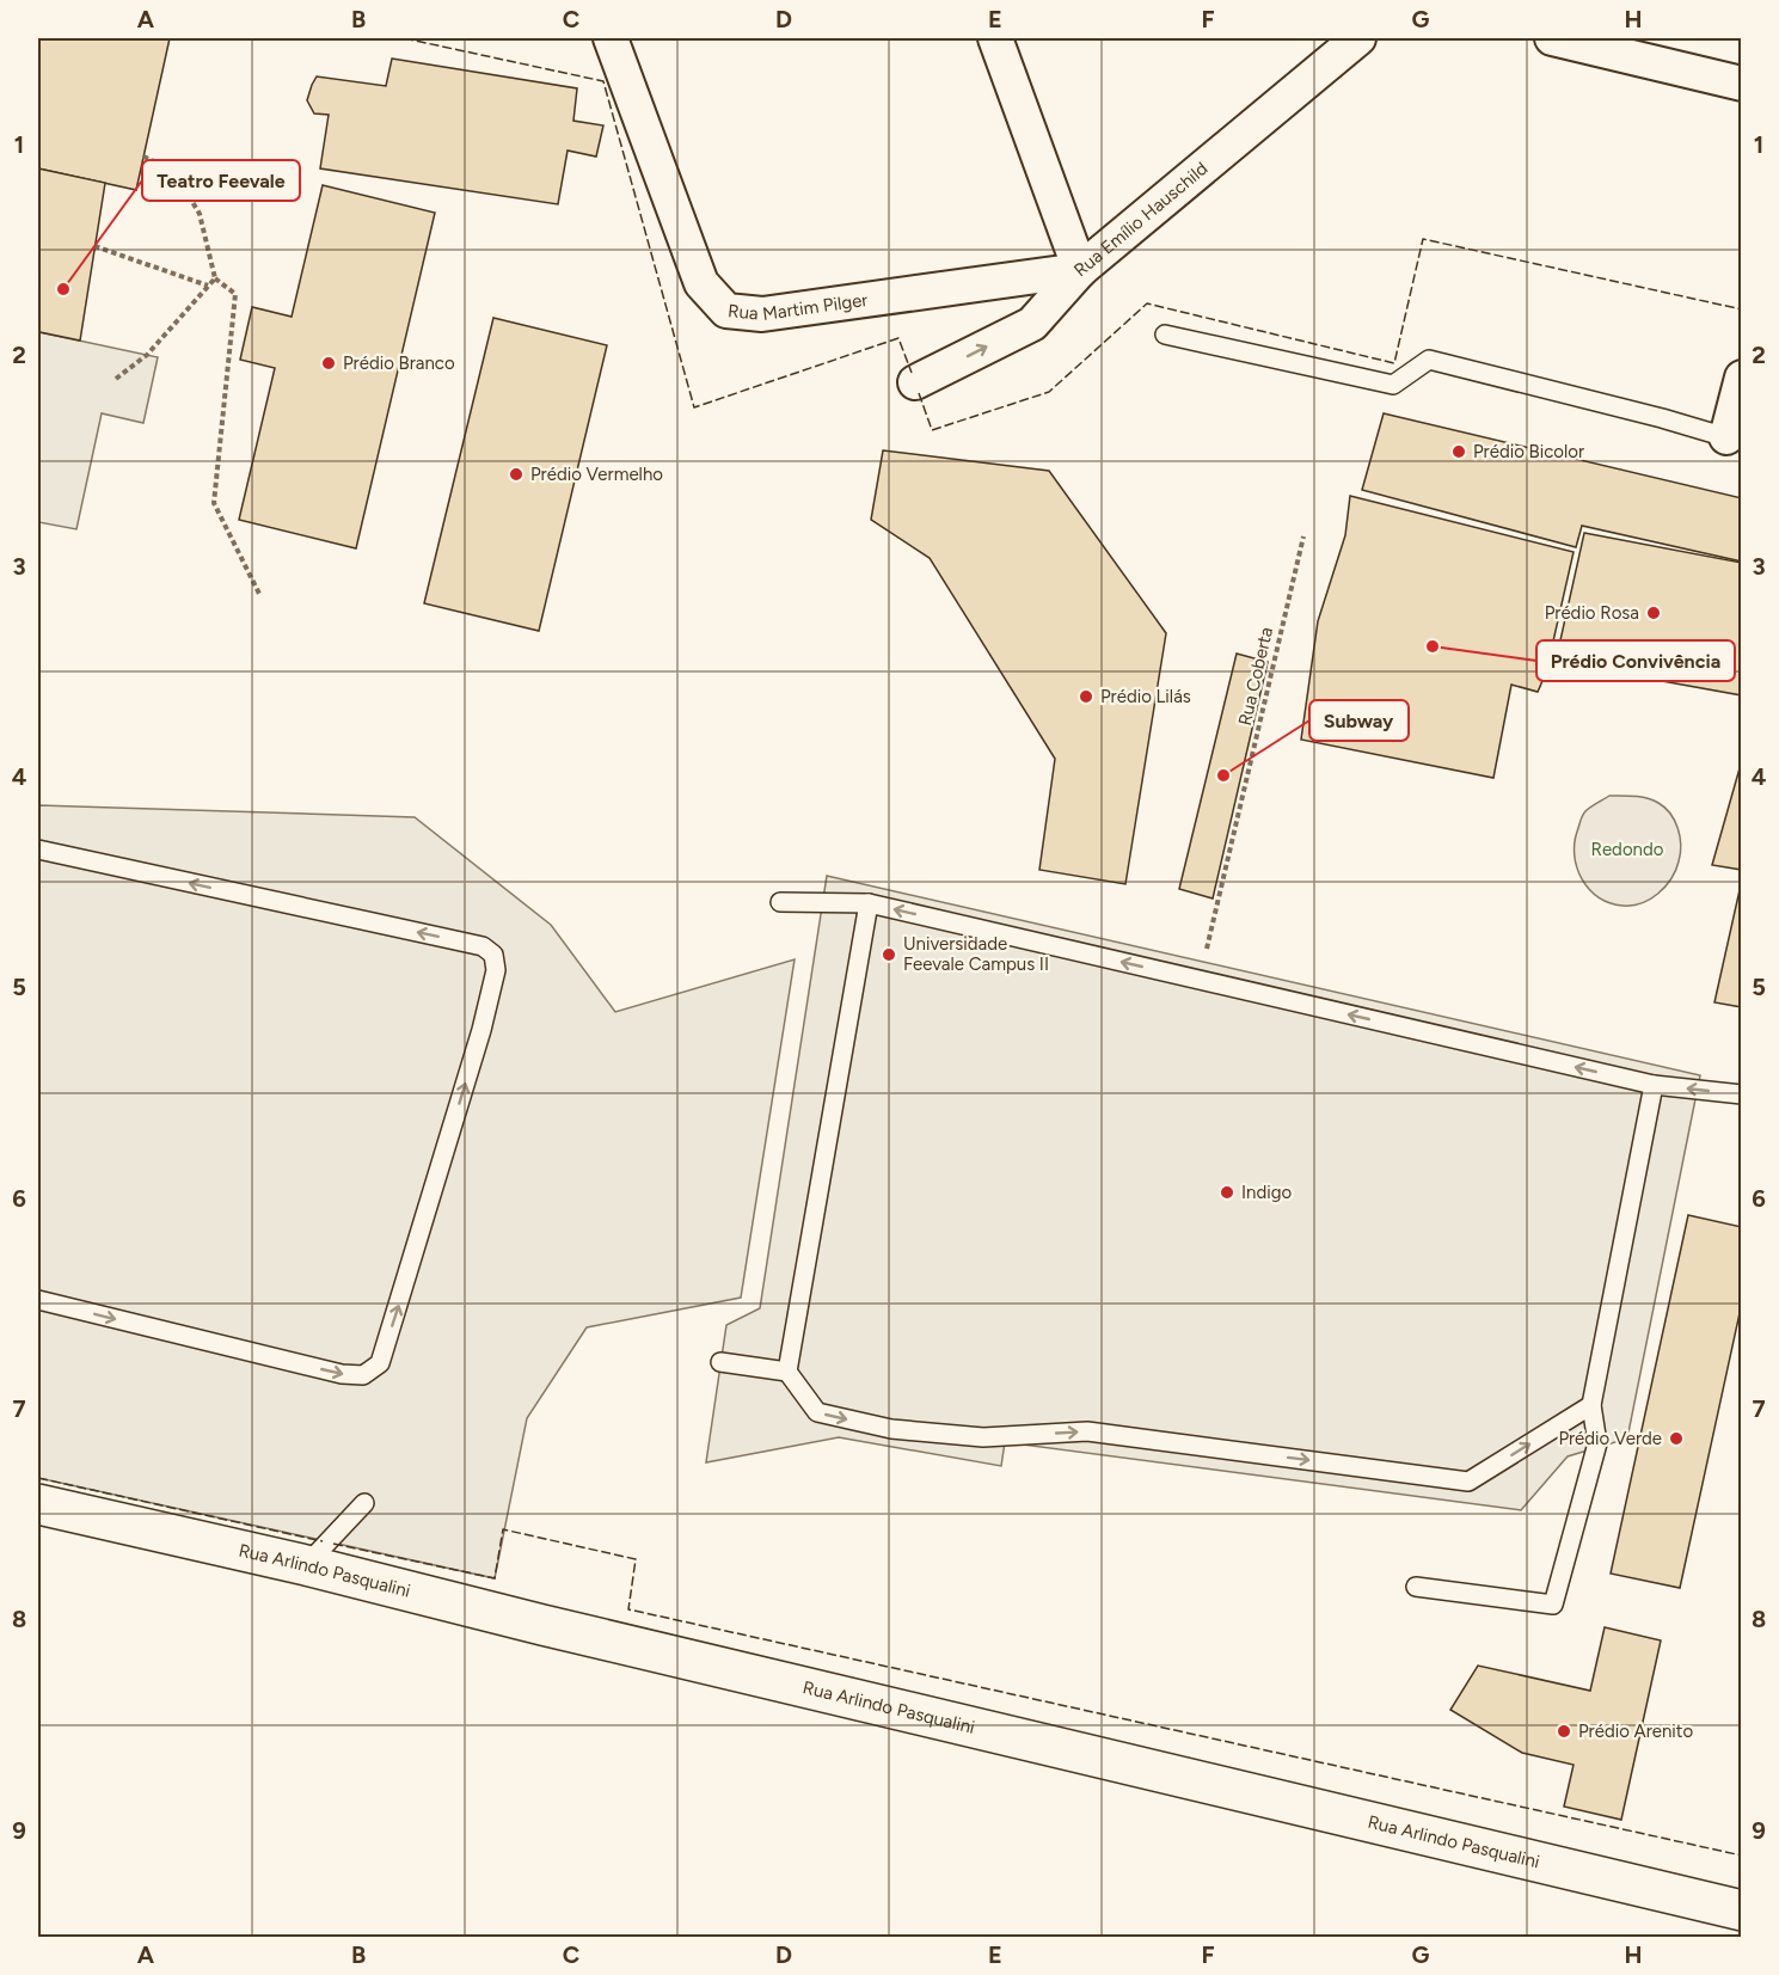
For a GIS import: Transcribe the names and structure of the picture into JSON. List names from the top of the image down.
{
  "streets": {
    "street": ["Rua Emílio Hauschild", "Rua Martim Pilger", "Rua Arlindo Pasqualini"],
    "path": ["Rua Coberta"]
  },
  "crossings": [
    ["Rua Emílio Hauschild", "Rua Martim Pilger"]
  ],
  "one_way": ["Rua Emílio Hauschild"],
  "parks": ["Redondo"],
  "places": [
    "Teatro Feevale",
    "Prédio Branco",
    "Prédio Bicolor",
    "Prédio Vermelho",
    "Prédio Rosa",
    "Prédio Convivência",
    "Prédio Lilás",
    "Subway",
    "Universidade Feevale Campus II",
    "Indigo",
    "Prédio Verde",
    "Prédio Arenito"
  ],
  "grid": {
    "columns": [
      "A",
      "B",
      "C",
      "D",
      "E",
      "F",
      "G",
      "H"
    ],
    "rows": [
      "1",
      "2",
      "3",
      "4",
      "5",
      "6",
      "7",
      "8",
      "9"
    ]
  }
}
